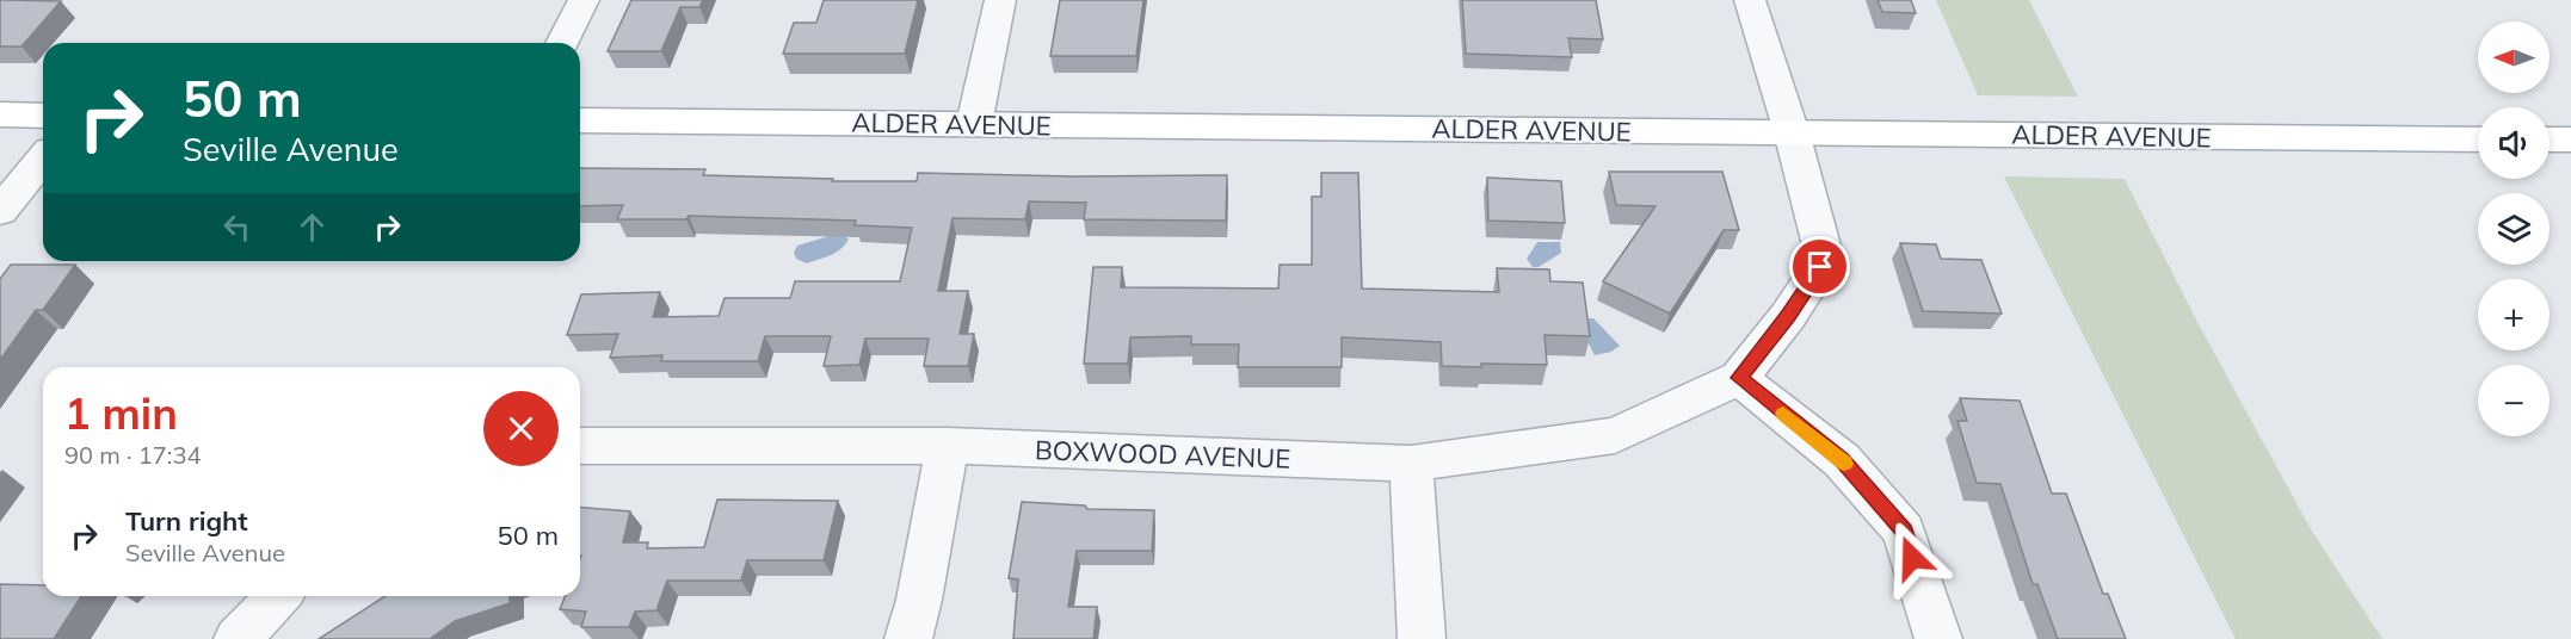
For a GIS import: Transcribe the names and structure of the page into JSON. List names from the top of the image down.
{
  "streets": {
    "main road": ["ALDER AVENUE"],
    "street": ["BOXWOOD AVENUE"]
  },
  "north": "left",
  "page": {
    "map_buttons": ["+", "−"],
    "turn": ["50 m", "Seville Avenue"],
    "heading": ["1 min", "90 m · 17:34"],
    "list": [
      {
        "name": "Turn right",
        "note": "Seville Avenue",
        "value": "50 m"
      }
    ]
  }
}
